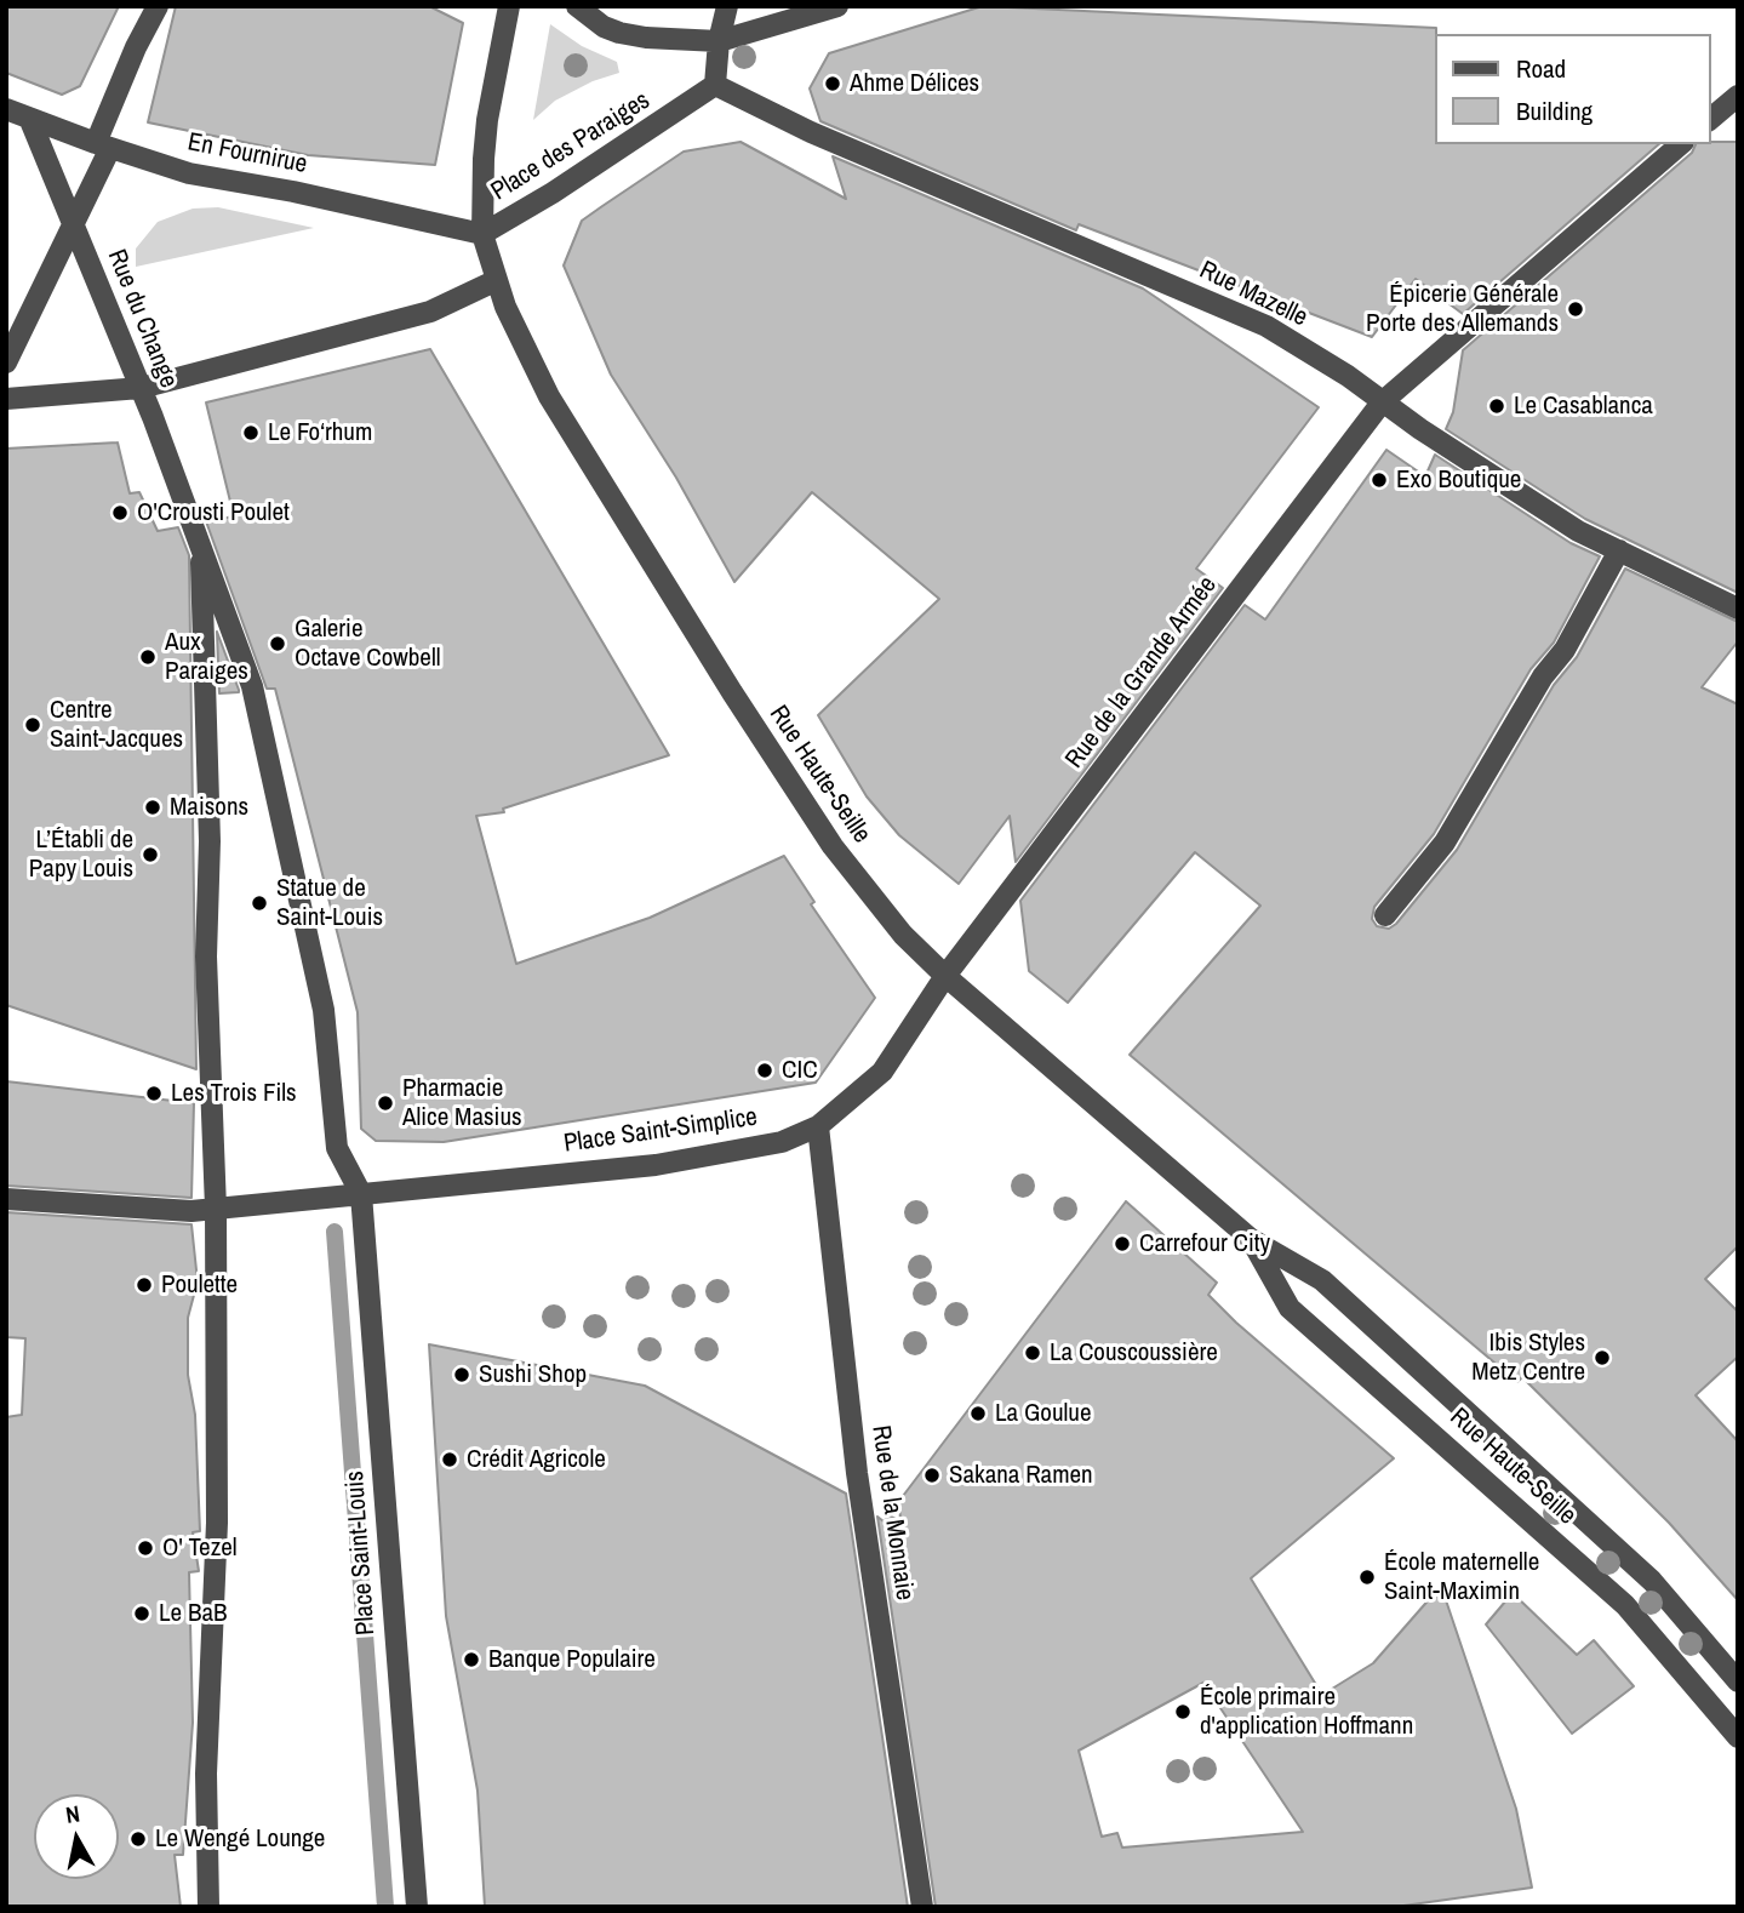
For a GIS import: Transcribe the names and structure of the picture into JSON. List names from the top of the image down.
{
  "streets": {
    "street": [
      "Place des Paraiges",
      "En Fournirue",
      "Rue Mazelle",
      "Rue du Change",
      "Rue de la Grande Armée",
      "Rue Haute-Seille",
      "Place Saint-Simplice",
      "Rue de la Monnaie",
      "Place Saint-Louis"
    ]
  },
  "crossings": [
    ["Place des Paraiges", "En Fournirue"],
    ["Place des Paraiges", "Rue Mazelle"],
    ["Place des Paraiges", "Rue Haute-Seille"],
    ["En Fournirue", "Rue du Change"],
    ["En Fournirue", "Rue Haute-Seille"],
    ["Rue Mazelle", "Rue de la Grande Armée"],
    ["Rue du Change", "Place Saint-Louis"],
    ["Rue de la Grande Armée", "Rue Haute-Seille"],
    ["Rue de la Grande Armée", "Place Saint-Simplice"],
    ["Rue Haute-Seille", "Place Saint-Simplice"],
    ["Place Saint-Simplice", "Rue de la Monnaie"],
    ["Place Saint-Simplice", "Place Saint-Louis"]
  ],
  "places": [
    "Ahme Délices",
    "Épicerie Générale Porte des Allemands",
    "Le Casablanca",
    "Le Fo‘rhum",
    "Exo Boutique",
    "O'Crousti Poulet",
    "Galerie Octave Cowbell",
    "Aux Paraiges",
    "Centre Saint-Jacques",
    "Maisons",
    "L’Établi de Papy Louis",
    "Statue de Saint-Louis",
    "CIC",
    "Les Trois Fils",
    "Pharmacie Alice Masius",
    "Carrefour City",
    "Poulette",
    "La Couscoussière",
    "Ibis Styles Metz Centre",
    "Sushi Shop",
    "La Goulue",
    "Crédit Agricole",
    "Sakana Ramen",
    "O' Tezel",
    "École maternelle Saint-Maximin",
    "Le BaB",
    "Banque Populaire",
    "École primaire d'application Hoffmann",
    "Le Wengé Lounge"
  ],
  "legend": ["Road", "Building"],
  "north": "top"
}
